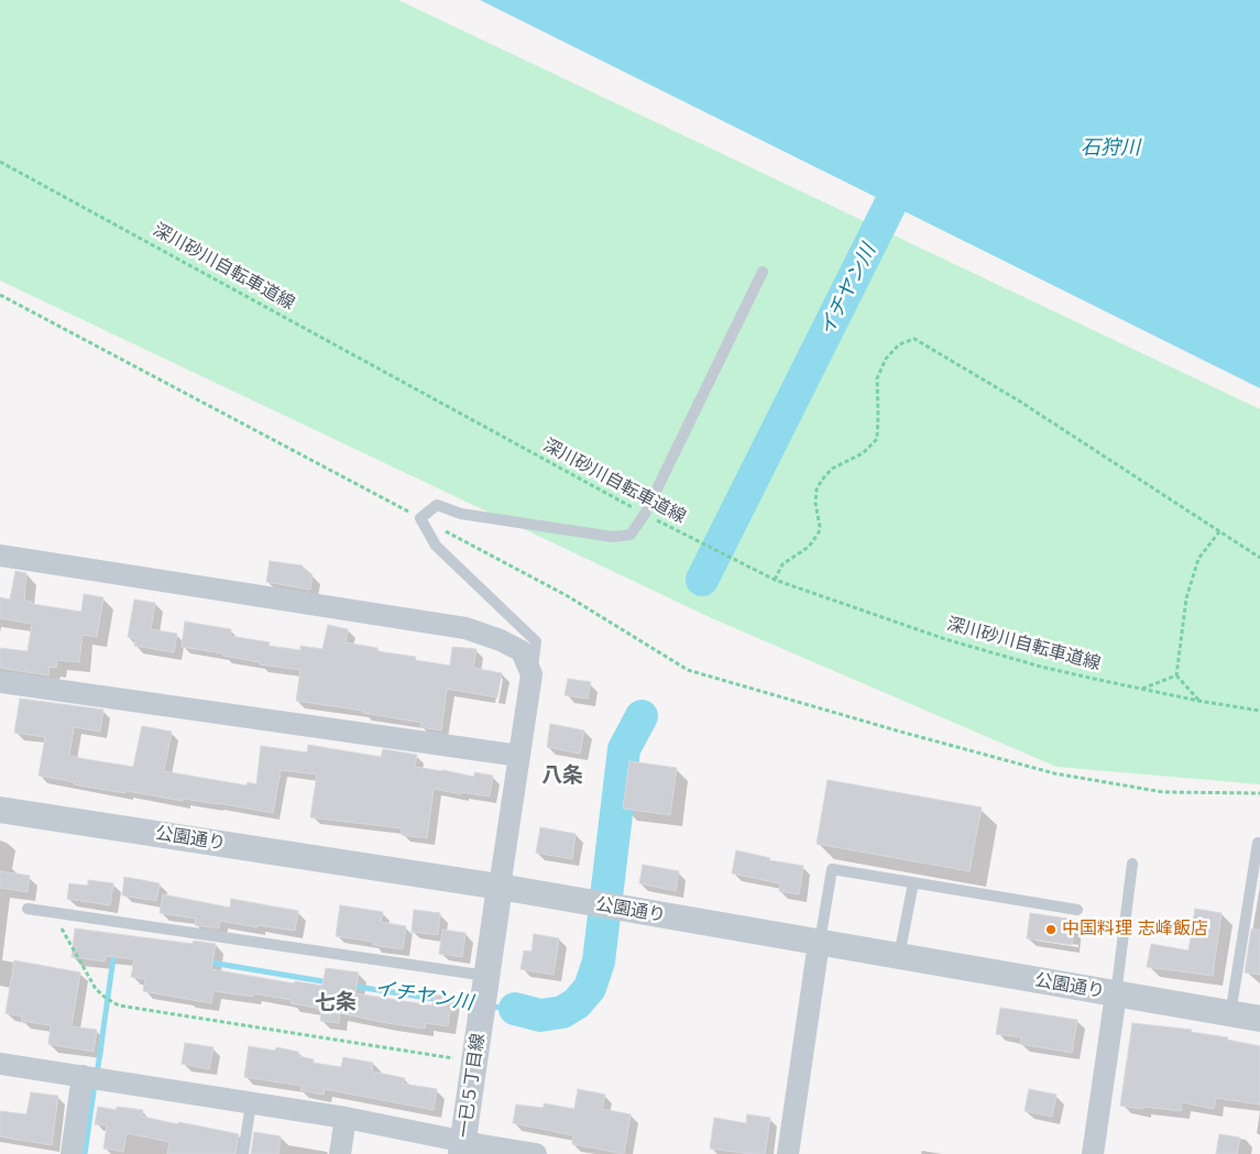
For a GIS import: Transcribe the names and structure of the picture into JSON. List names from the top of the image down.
{
  "streets": {
    "street": ["公園通り", "一已５丁目線"],
    "path": ["深川砂川自転車道線"]
  },
  "crossings": [
    ["公園通り", "一已５丁目線"]
  ],
  "districts": ["八条", "七条"],
  "water": ["石狩川", "イチヤン川"],
  "places": ["中国料理 志峰飯店"]
}
